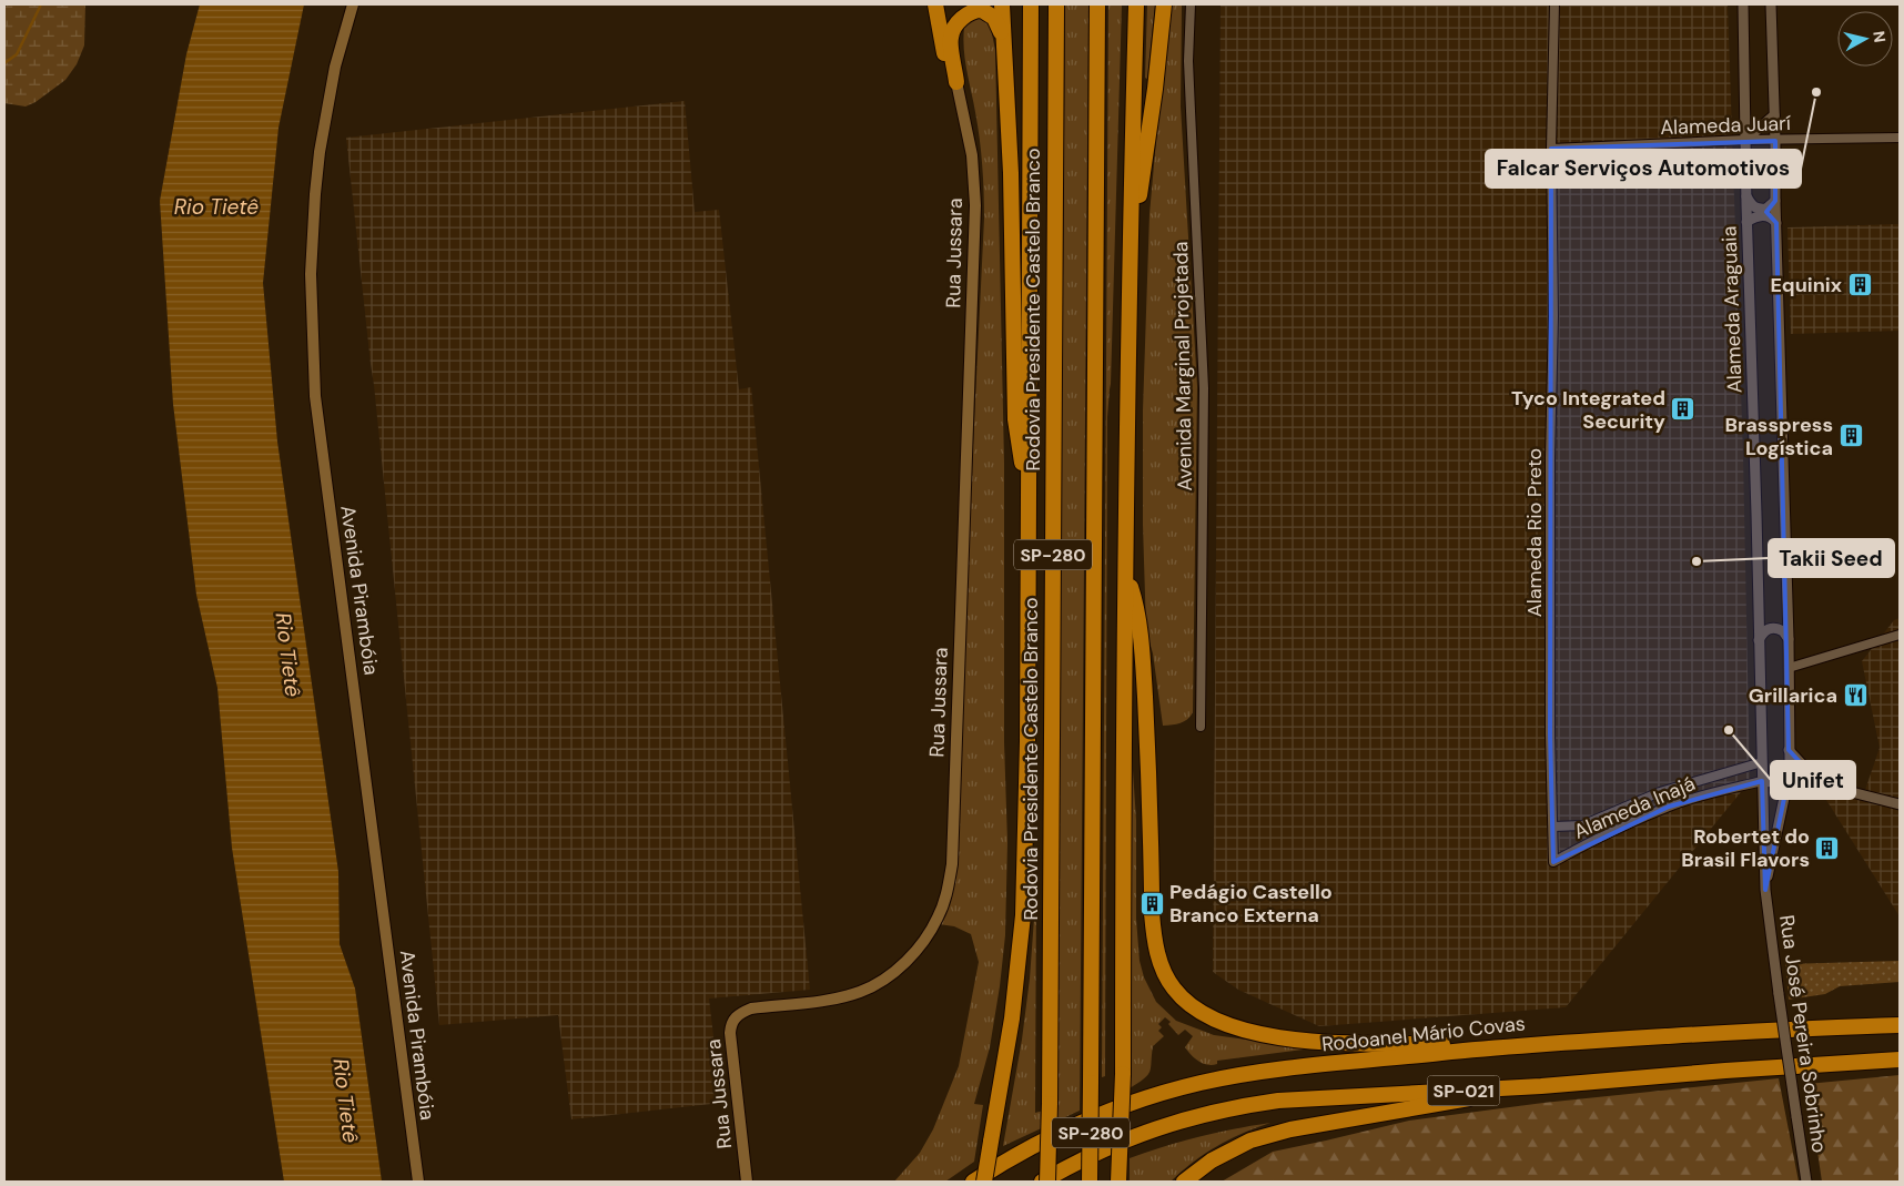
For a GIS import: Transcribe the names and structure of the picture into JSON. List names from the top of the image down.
{
  "streets": {
    "highway": [
      "Rodovia Presidente Castelo Branco",
      "SP-280",
      "Rodoanel Mário Covas",
      "SP-021"
    ],
    "main road": ["Rua Jussara", "Avenida Pirambóia"],
    "street": [
      "Alameda Juarí",
      "Alameda Araguaia",
      "Avenida Marginal Projetada",
      "Alameda Rio Preto",
      "Alameda Inajá",
      "Rua José Pereira Sobrinho"
    ]
  },
  "crossings": [
    ["Alameda Juarí", "Alameda Araguaia"],
    ["Alameda Juarí", "Alameda Rio Preto"],
    ["Alameda Araguaia", "Alameda Inajá"],
    ["Alameda Araguaia", "Rua José Pereira Sobrinho"],
    ["Alameda Rio Preto", "Alameda Inajá"],
    ["Alameda Inajá", "Rua José Pereira Sobrinho"]
  ],
  "water": ["Rio Tietê"],
  "places": {
    "other": ["Falcar Serviços Automotivos", "Takii Seed", "Unifet"],
    "building": [
      "Equinix",
      "Tyco Integrated Security",
      "Brasspress Logística",
      "Robertet do Brasil Flavors",
      "Pedágio Castello Branco Externa"
    ],
    "restaurant": ["Grillarica"]
  },
  "north": "right"
}
